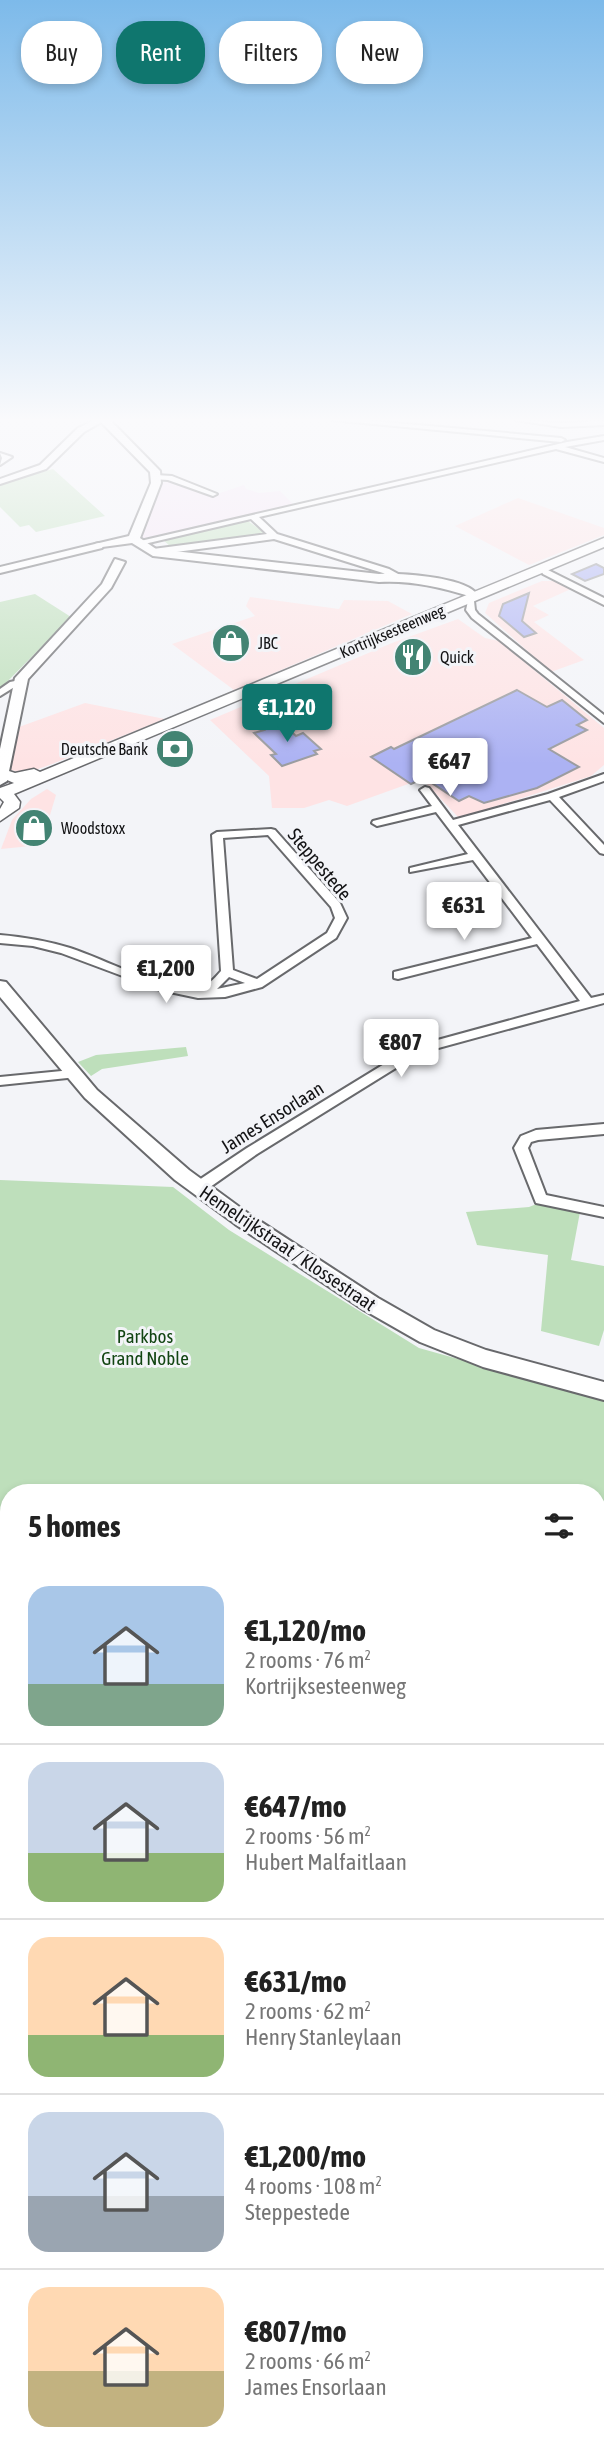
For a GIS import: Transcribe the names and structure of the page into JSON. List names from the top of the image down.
{
  "streets": {
    "main road": ["Kortrijksesteenweg"],
    "street": ["Steppestede", "James Ensorlaan", "Hemelrijkstraat / Klossestraat"]
  },
  "crossings": [
    ["James Ensorlaan", "Hemelrijkstraat / Klossestraat"]
  ],
  "parks": ["Parkbos Grand Noble"],
  "places": {
    "shop": ["JBC", "Woodstoxx"],
    "restaurant": ["Quick"],
    "bank": ["Deutsche Bank"]
  },
  "page": {
    "chip": [
      "Buy",
      "Rent",
      "Filters",
      "New"
    ],
    "price": [
      "€1,120",
      "€647",
      "€631",
      "€1,200",
      "€807"
    ],
    "heading": "5 homes",
    "list": [
      {
        "name": "€1,120/mo",
        "note": "2 rooms · 76 m² · Kortrijksesteenweg"
      },
      {
        "name": "€647/mo",
        "note": "2 rooms · 56 m² · Hubert Malfaitlaan"
      },
      {
        "name": "€631/mo",
        "note": "2 rooms · 62 m² · Henry Stanleylaan"
      },
      {
        "name": "€1,200/mo",
        "note": "4 rooms · 108 m² · Steppestede"
      },
      {
        "name": "€807/mo",
        "note": "2 rooms · 66 m² · James Ensorlaan"
      }
    ]
  }
}
